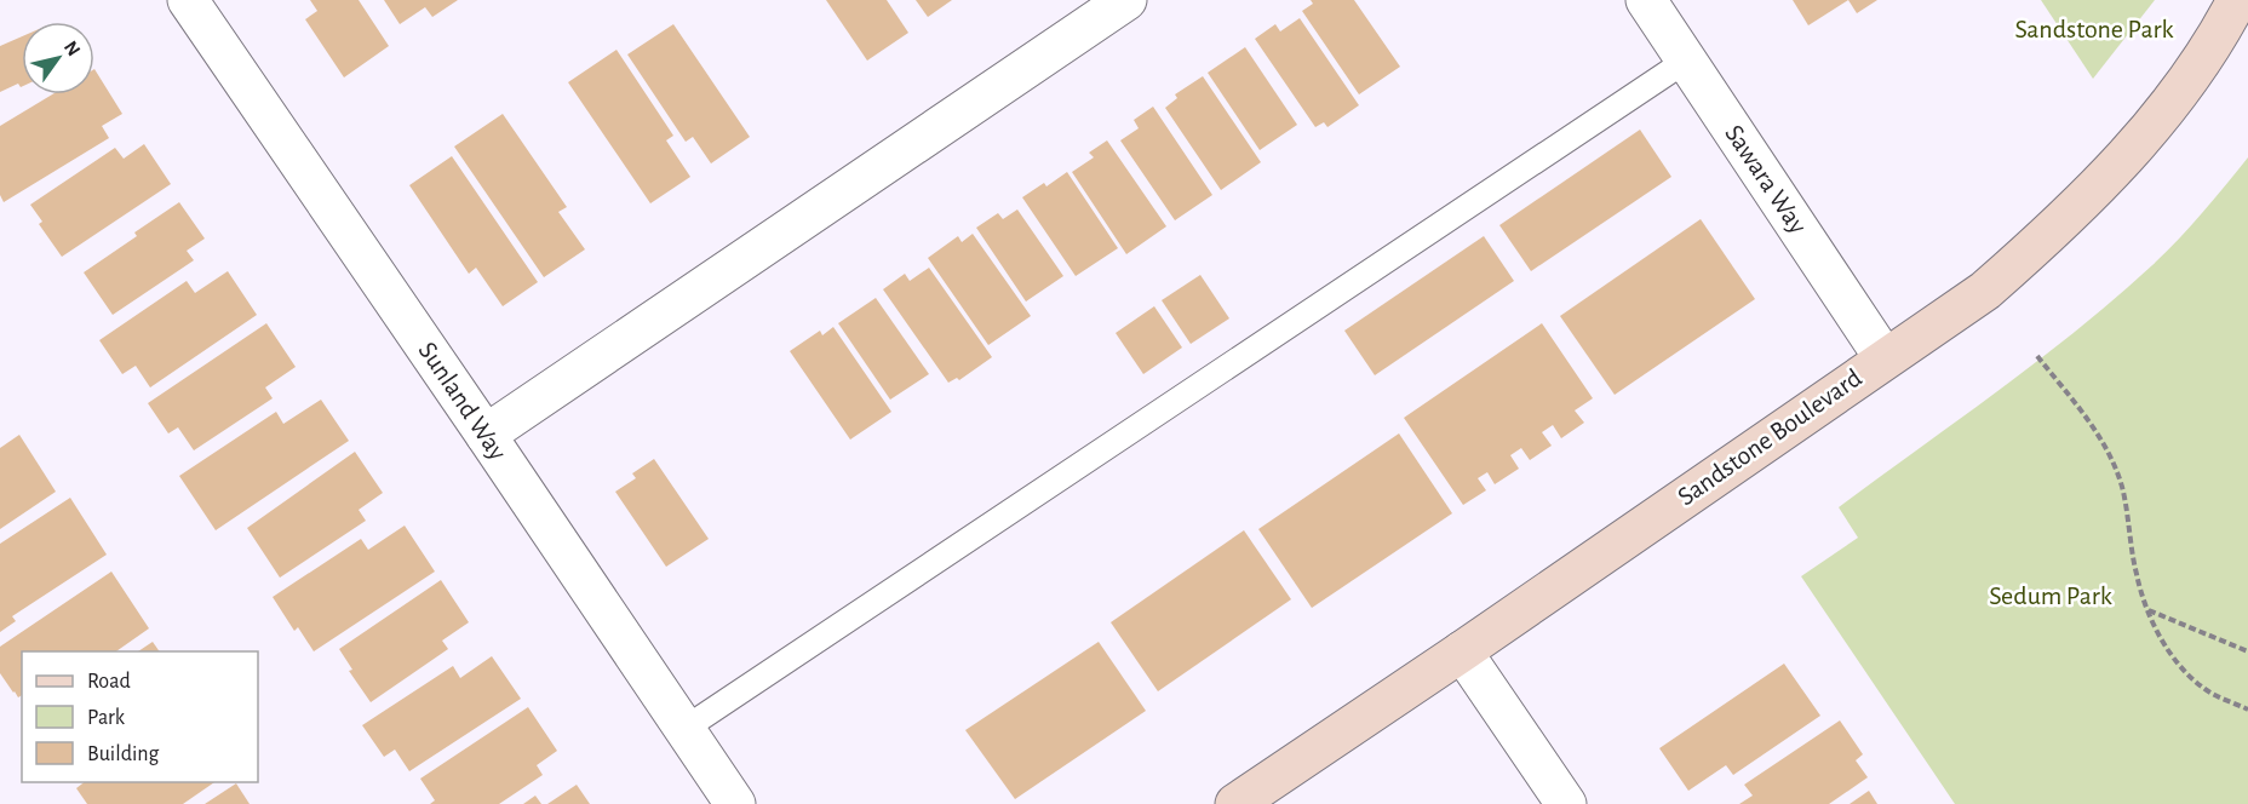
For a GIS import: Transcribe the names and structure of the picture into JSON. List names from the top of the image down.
{
  "streets": {
    "street": ["Sawara Way", "Sunland Way", "Sandstone Boulevard"]
  },
  "crossings": [
    ["Sawara Way", "Sandstone Boulevard"]
  ],
  "parks": ["Sandstone Park", "Sedum Park"],
  "legend": ["Road", "Park", "Building"],
  "north": "top right"
}
